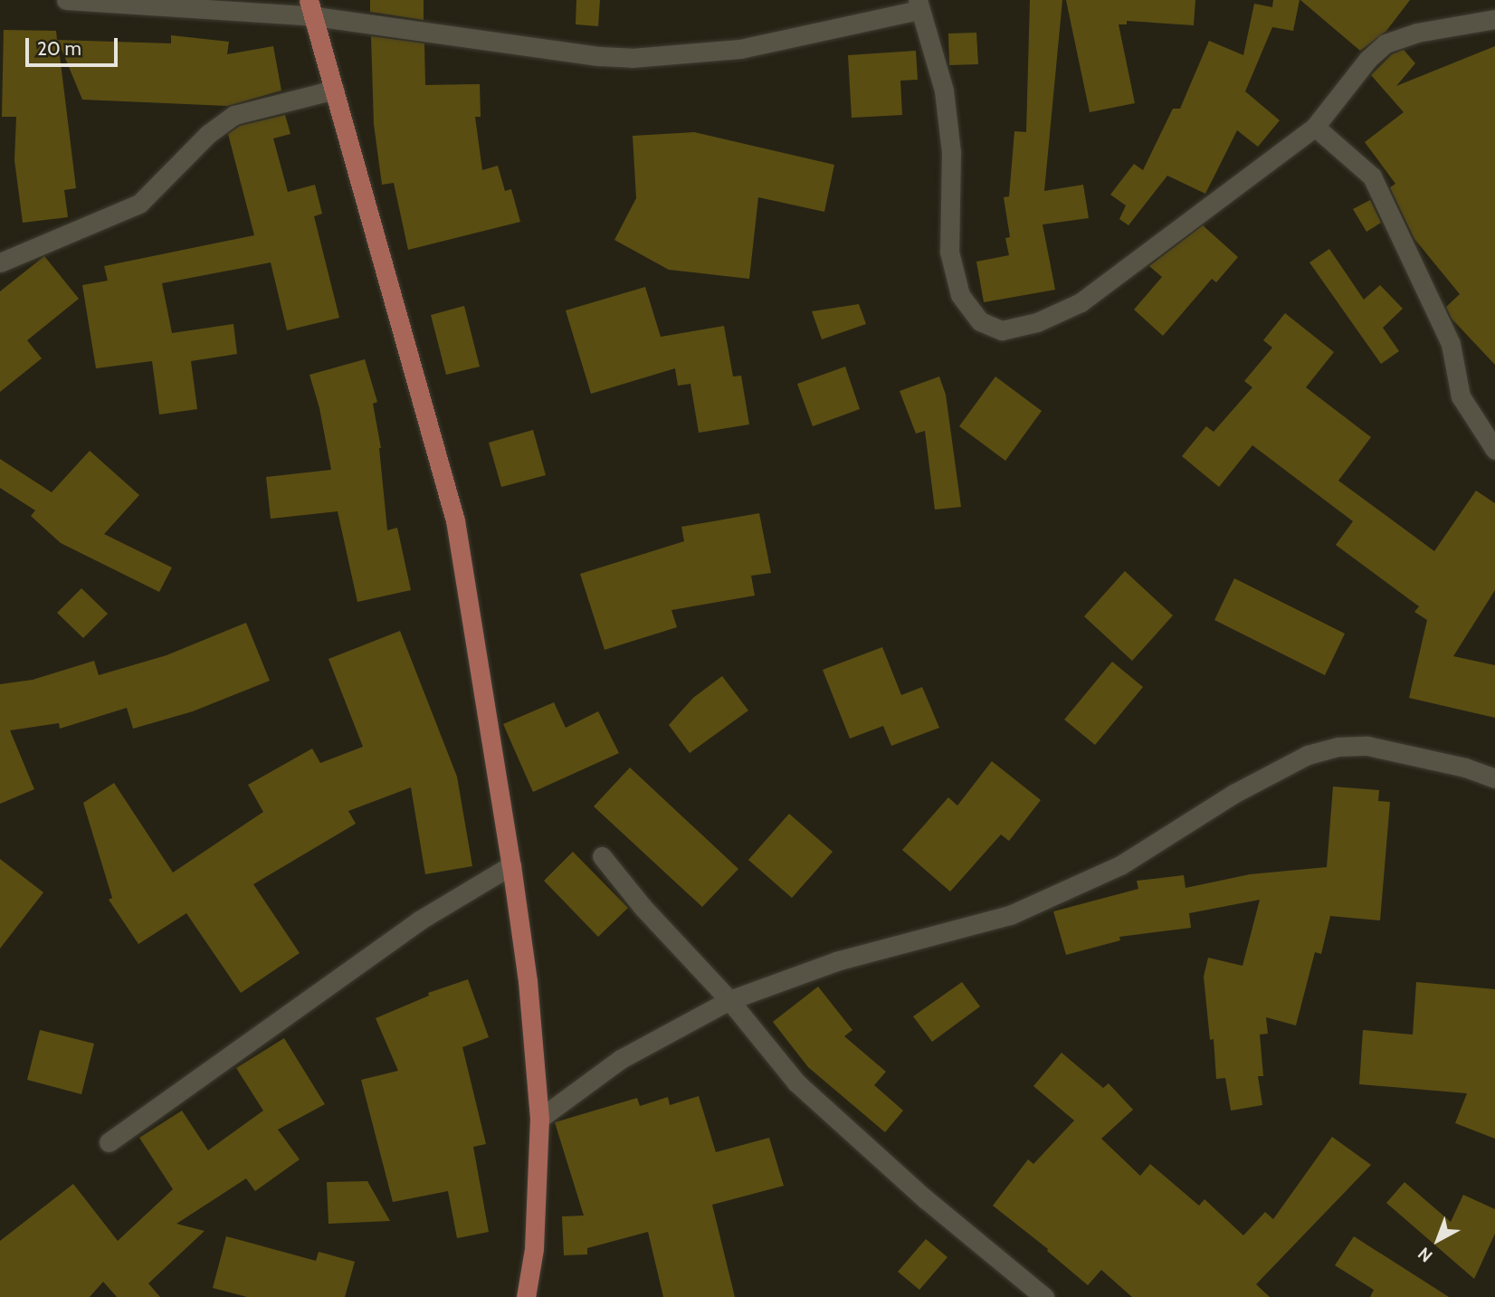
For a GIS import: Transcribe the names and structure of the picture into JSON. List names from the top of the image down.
{
  "scale_bar": "20 m",
  "north": "bottom left"
}
